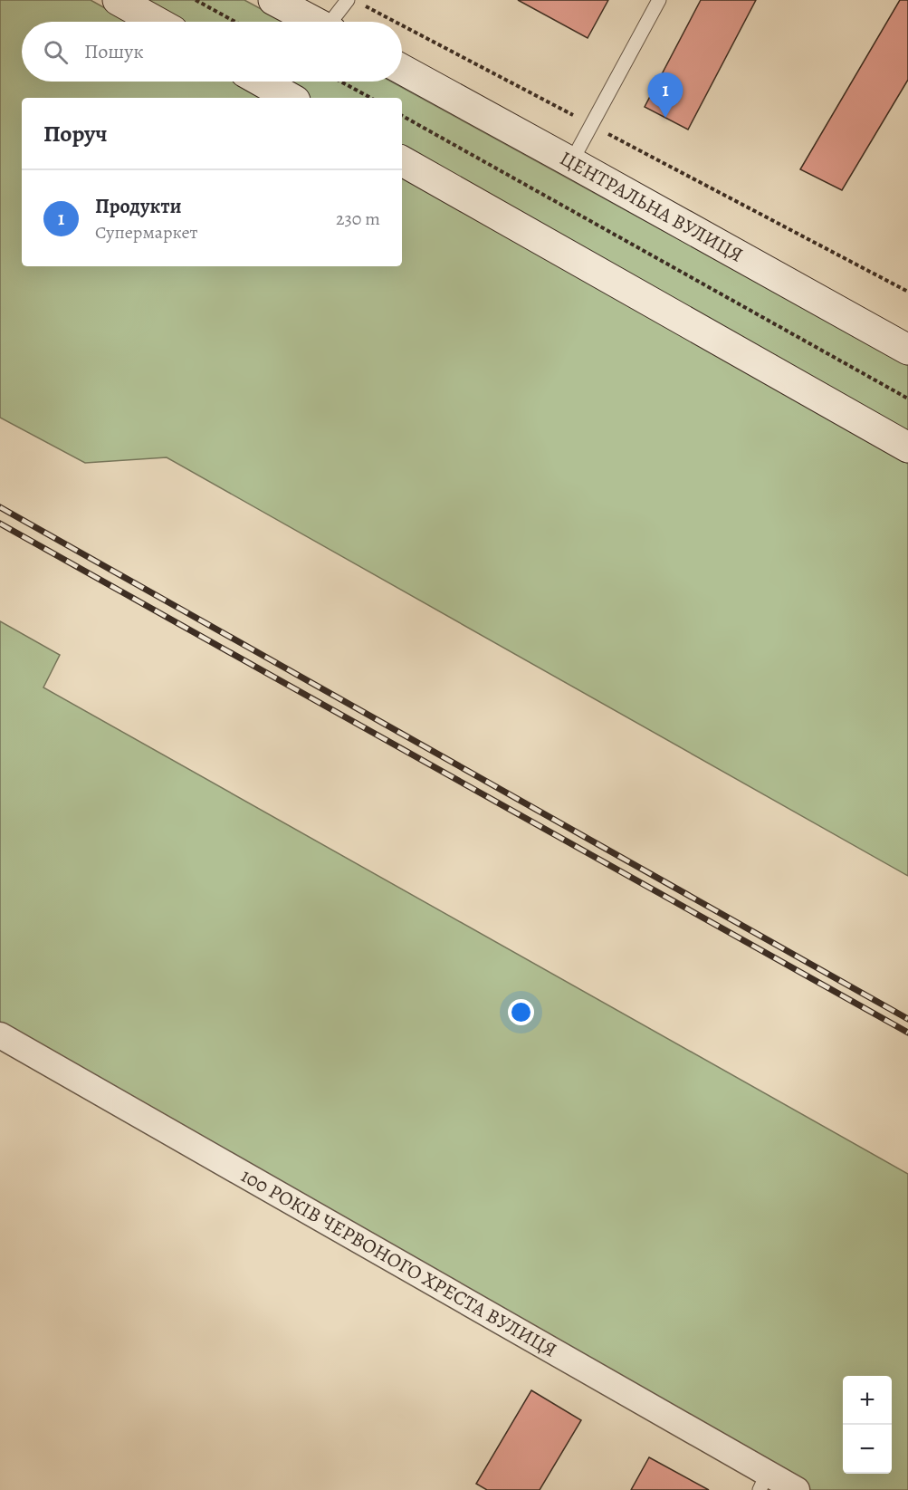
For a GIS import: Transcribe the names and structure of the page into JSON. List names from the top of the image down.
{
  "streets": {
    "main road": ["ЦЕНТРАЛЬНА ВУЛИЦЯ"],
    "street": ["100 РОКІВ ЧЕРВОНОГО ХРЕСТА ВУЛИЦЯ"]
  },
  "page": {
    "search": "Пошук",
    "pins": "1",
    "heading": "Поруч",
    "list": [
      {
        "mark": "1",
        "name": "Продукти",
        "note": "Супермаркет",
        "value": "230 m"
      }
    ],
    "map_buttons": ["+", "−"]
  }
}
